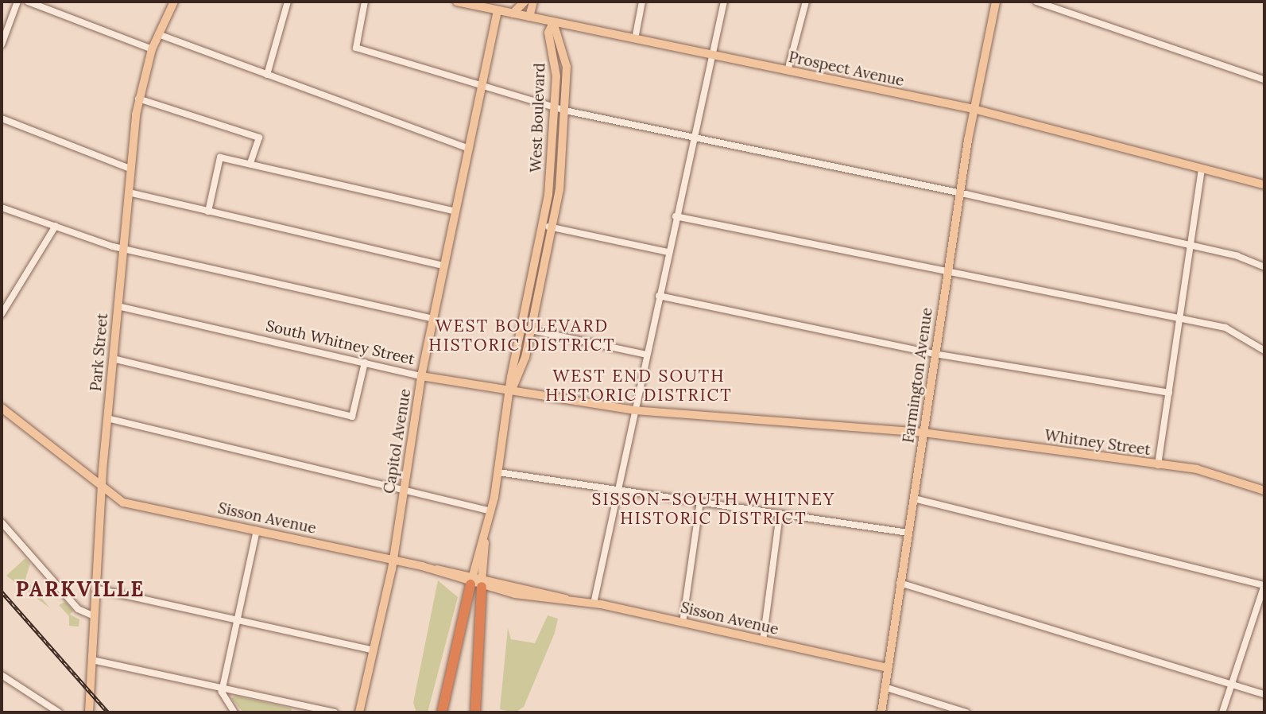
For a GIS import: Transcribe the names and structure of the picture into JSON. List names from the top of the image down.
{
  "streets": {
    "main road": [
      "Prospect Avenue",
      "West Boulevard",
      "South Whitney Street",
      "Park Street",
      "Farmington Avenue",
      "Capitol Avenue",
      "Whitney Street",
      "Sisson Avenue"
    ]
  },
  "crossings": [
    ["Prospect Avenue", "West Boulevard"],
    ["Prospect Avenue", "Farmington Avenue"],
    ["Prospect Avenue", "Capitol Avenue"],
    ["West Boulevard", "South Whitney Street"],
    ["West Boulevard", "Sisson Avenue"],
    ["South Whitney Street", "Park Street"],
    ["South Whitney Street", "Farmington Avenue"],
    ["South Whitney Street", "Capitol Avenue"],
    ["South Whitney Street", "Whitney Street"],
    ["Park Street", "Sisson Avenue"],
    ["Farmington Avenue", "Whitney Street"],
    ["Farmington Avenue", "Sisson Avenue"],
    ["Capitol Avenue", "Sisson Avenue"]
  ],
  "districts": [
    "WEST BOULEVARD HISTORIC DISTRICT",
    "WEST END SOUTH HISTORIC DISTRICT",
    "SISSON–SOUTH WHITNEY HISTORIC DISTRICT",
    "PARKVILLE"
  ]
}
